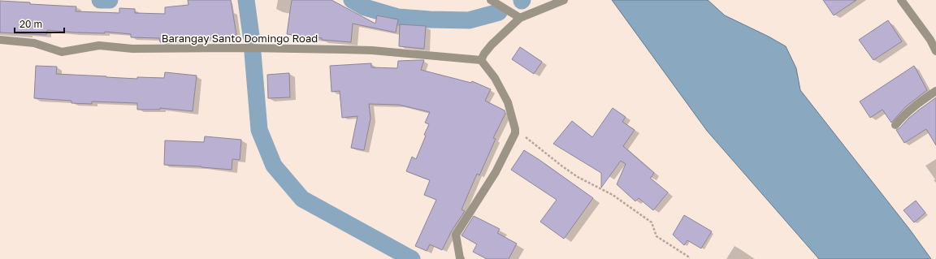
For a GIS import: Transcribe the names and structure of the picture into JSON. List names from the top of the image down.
{
  "streets": {
    "street": ["Barangay Santo Domingo Road"]
  },
  "scale_bar": "20 m"
}
